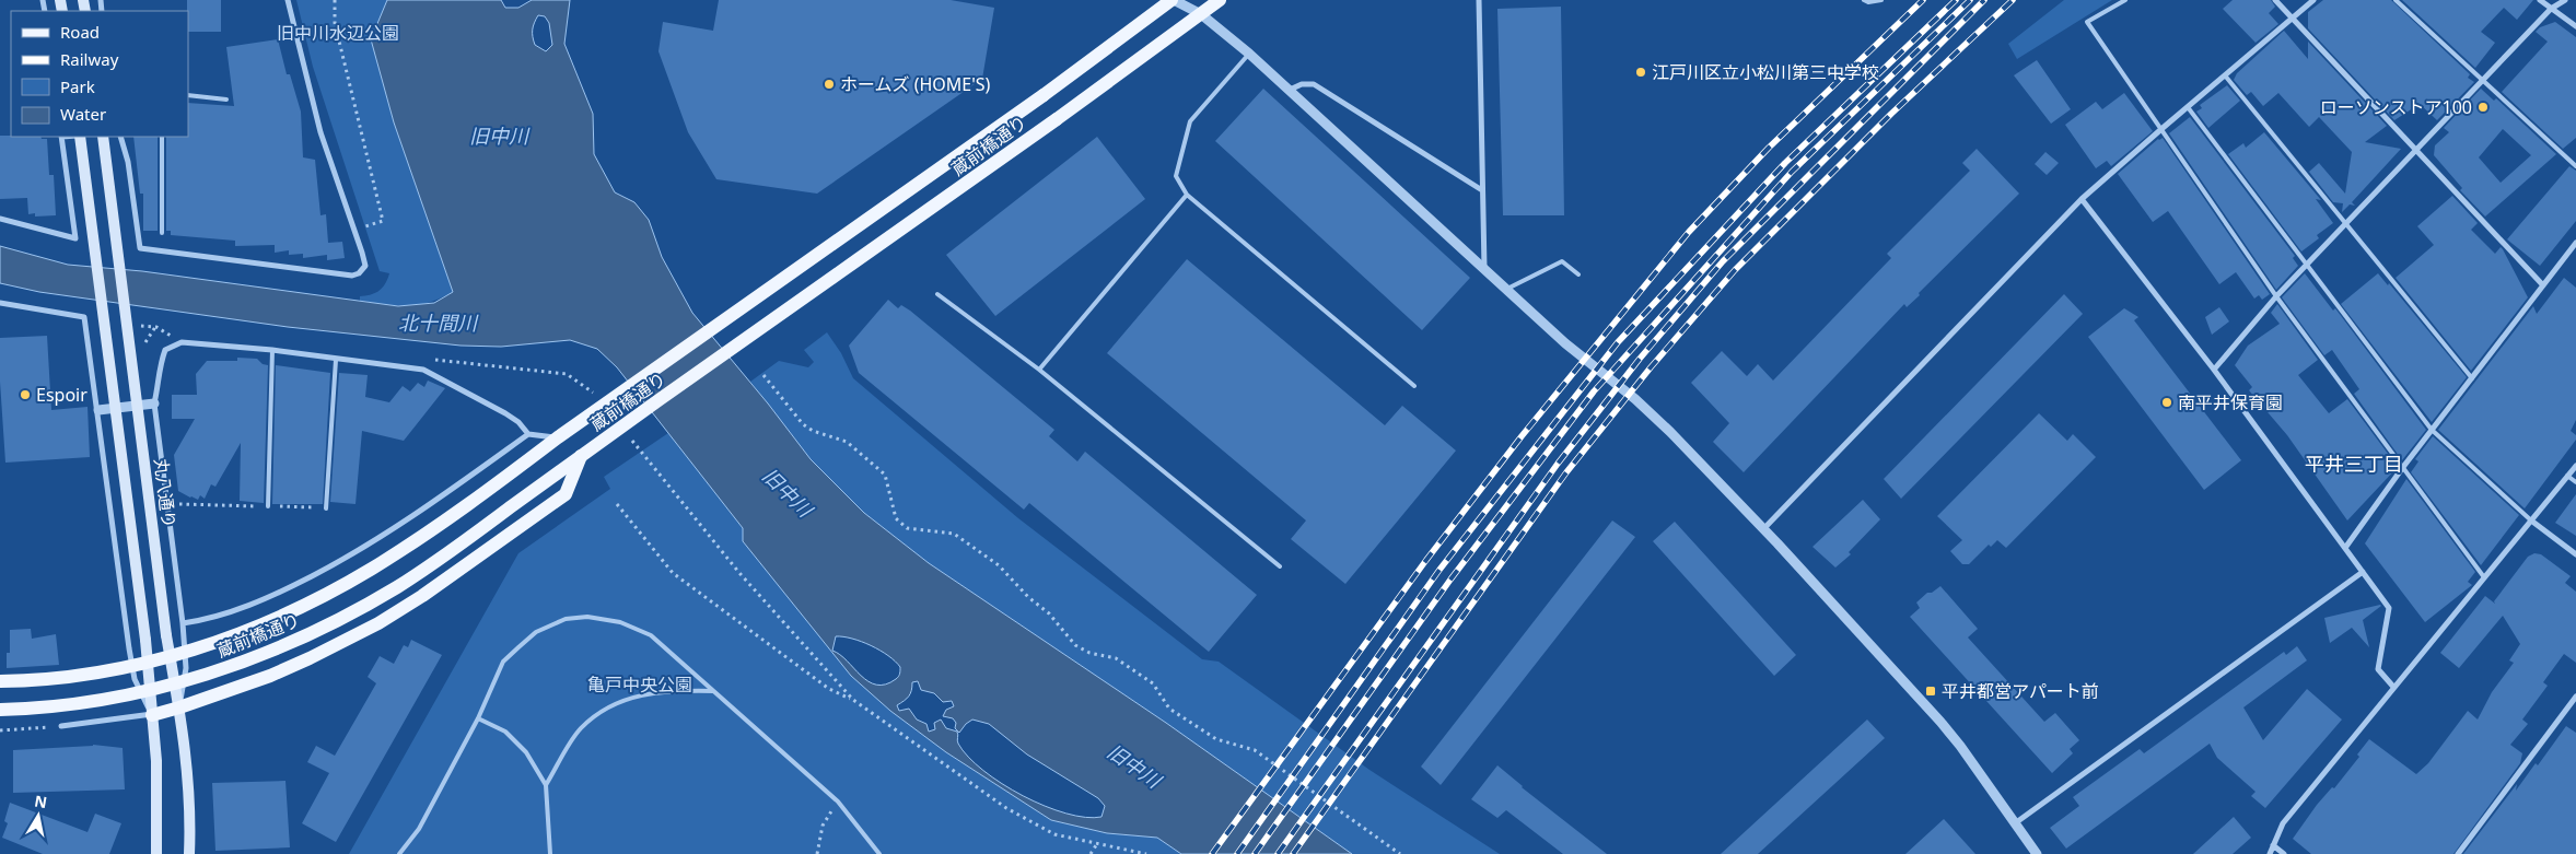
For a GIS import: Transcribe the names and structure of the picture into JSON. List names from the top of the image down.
{
  "streets": {
    "main road": ["蔵前橋通り", "丸八通り"]
  },
  "districts": ["平井三丁目"],
  "water": ["旧中川", "北十間川"],
  "parks": ["旧中川水辺公園", "亀戸中央公園"],
  "places": {
    "other": [
      "江戸川区立小松川第三中学校",
      "ホームズ (HOME'S)",
      "ローソンストア100",
      "Espoir",
      "南平井保育園"
    ],
    "transit": ["平井都営アパート前"]
  },
  "legend": [
    "Road",
    "Railway",
    "Park",
    "Water"
  ],
  "north": "top"
}
